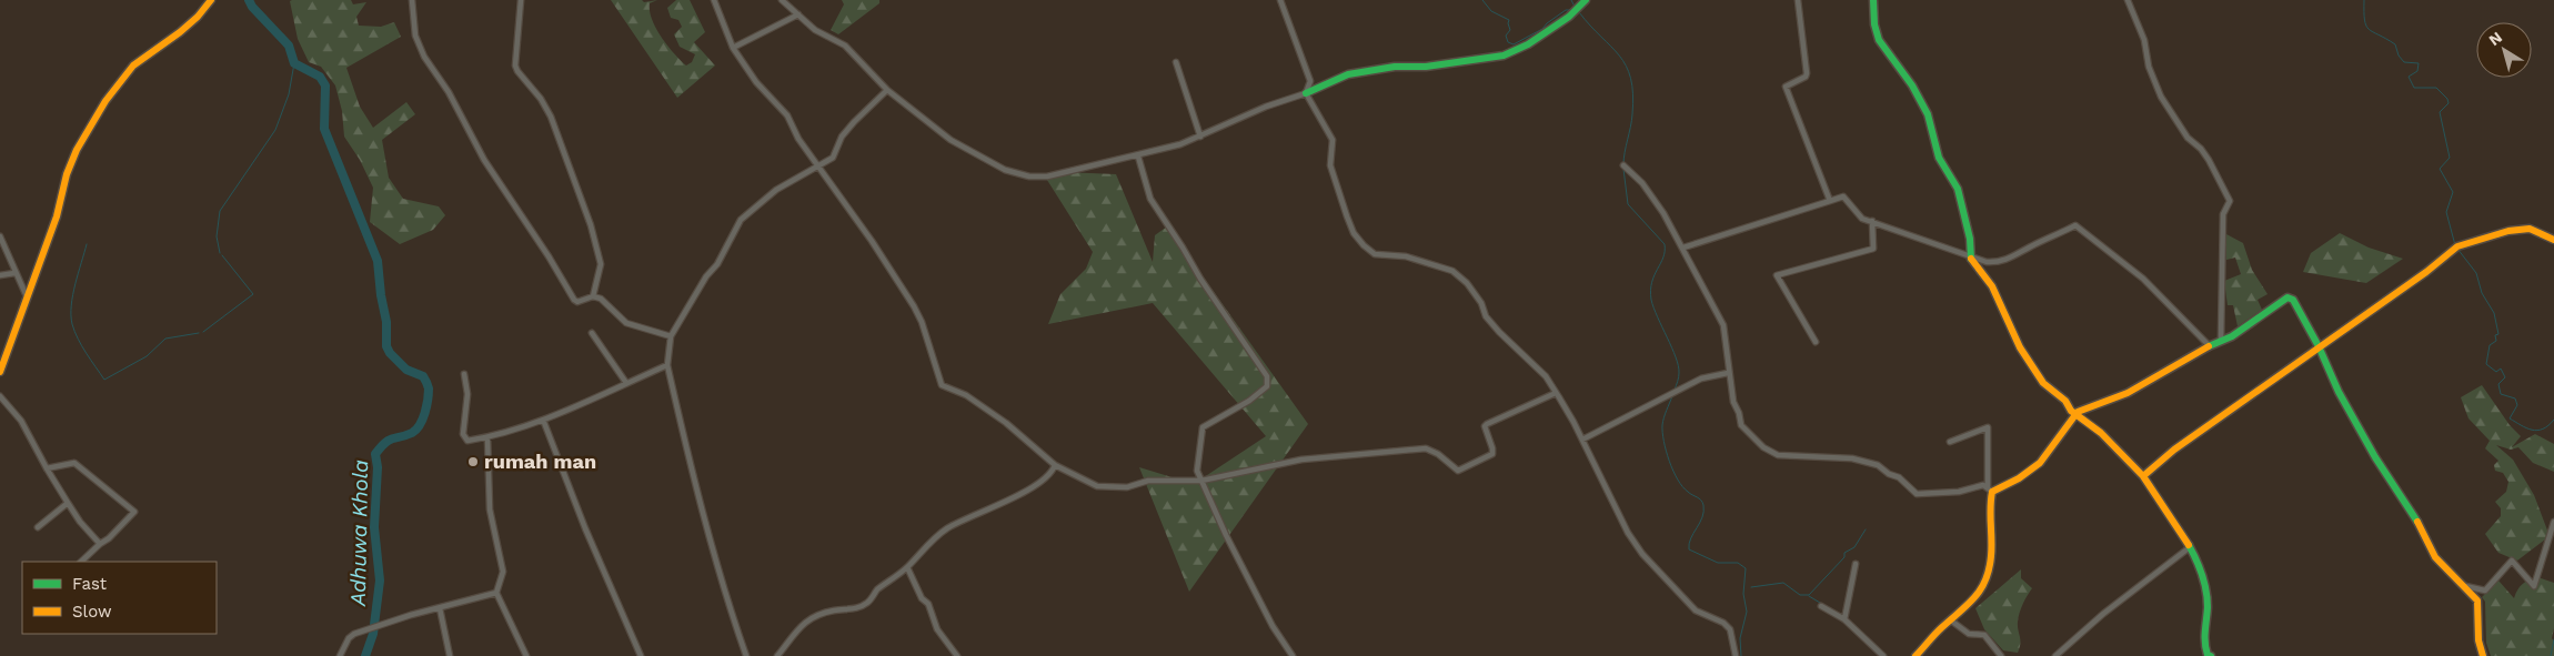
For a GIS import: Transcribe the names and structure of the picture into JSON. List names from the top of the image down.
{
  "water": ["Adhuwa Khola"],
  "places": ["rumah man"],
  "legend": ["Fast", "Slow"],
  "north": "top left"
}
